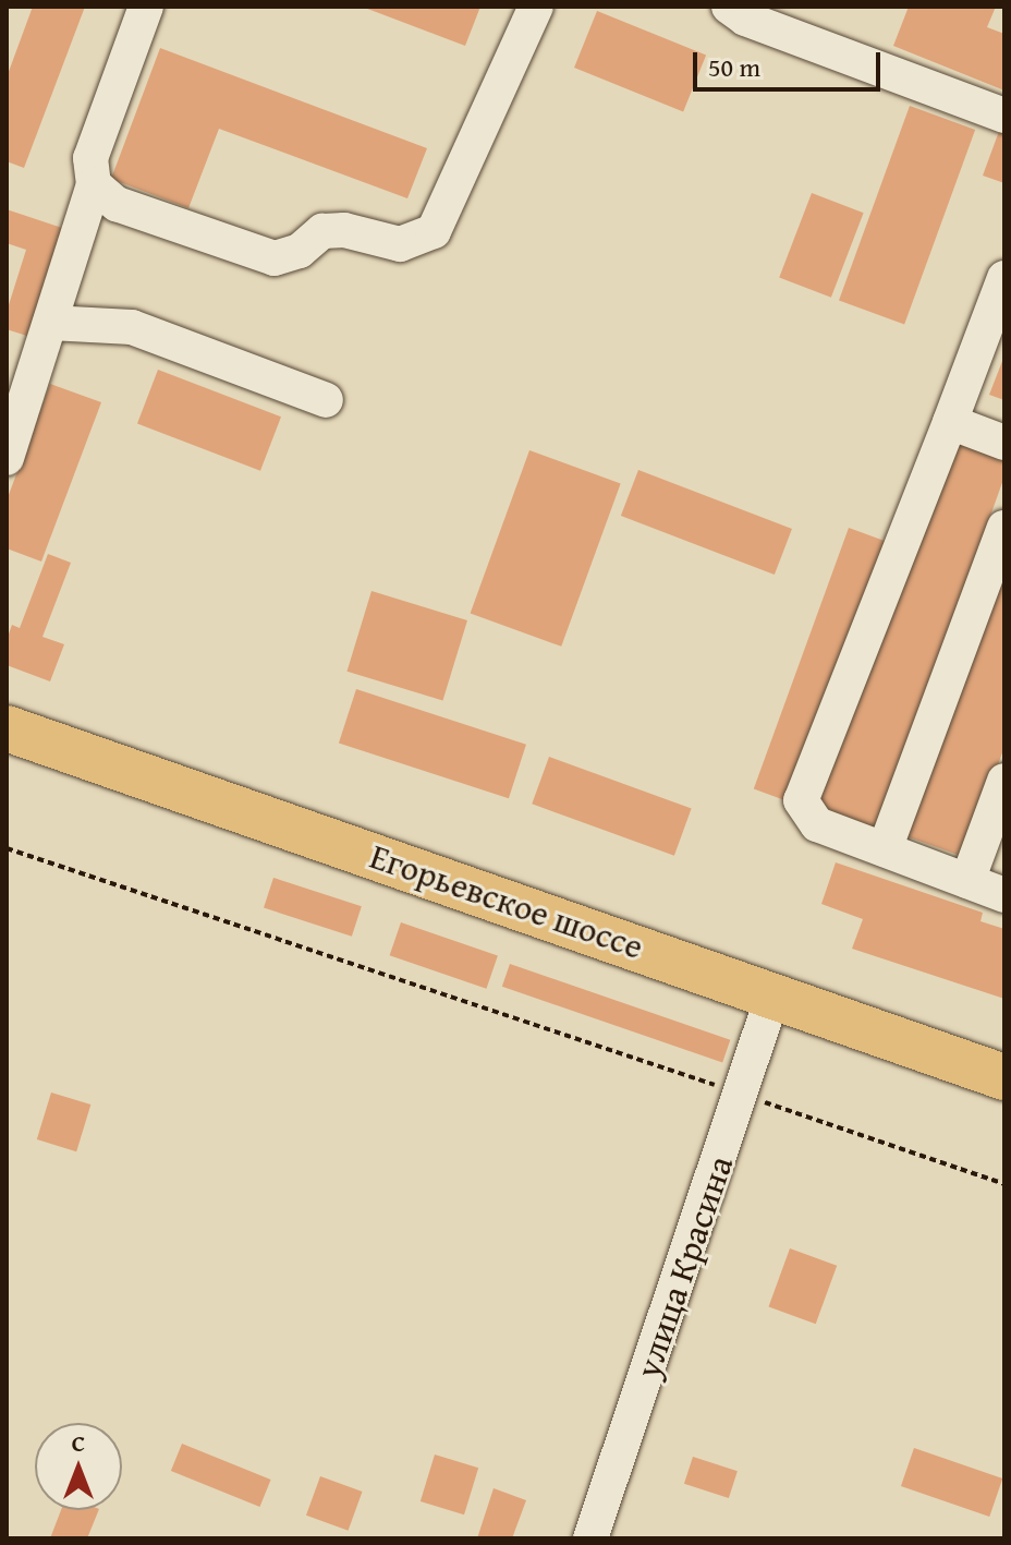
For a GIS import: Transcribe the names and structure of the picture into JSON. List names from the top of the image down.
{
  "streets": {
    "main road": ["Егорьевское шоссе"],
    "street": ["улица Красина"]
  },
  "crossings": [
    ["Егорьевское шоссе", "улица Красина"]
  ],
  "scale_bar": "50 m",
  "north": "top"
}
